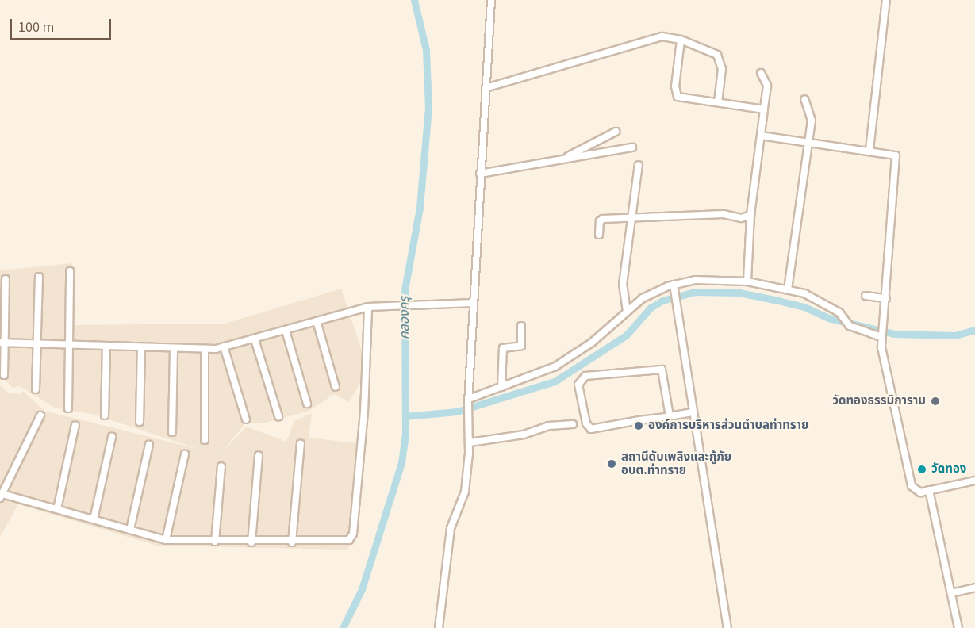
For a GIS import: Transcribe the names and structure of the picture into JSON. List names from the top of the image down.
{
  "water": ["คลองครุ"],
  "places": [
    "วัดทองธรรมิการาม",
    "องค์การบริหารส่วนตำบลท่าทราย",
    "สถานีดับเพลิงและกู้ภัย อบต.ท่าทราย",
    "วัดทอง"
  ],
  "scale_bar": "100 m"
}
